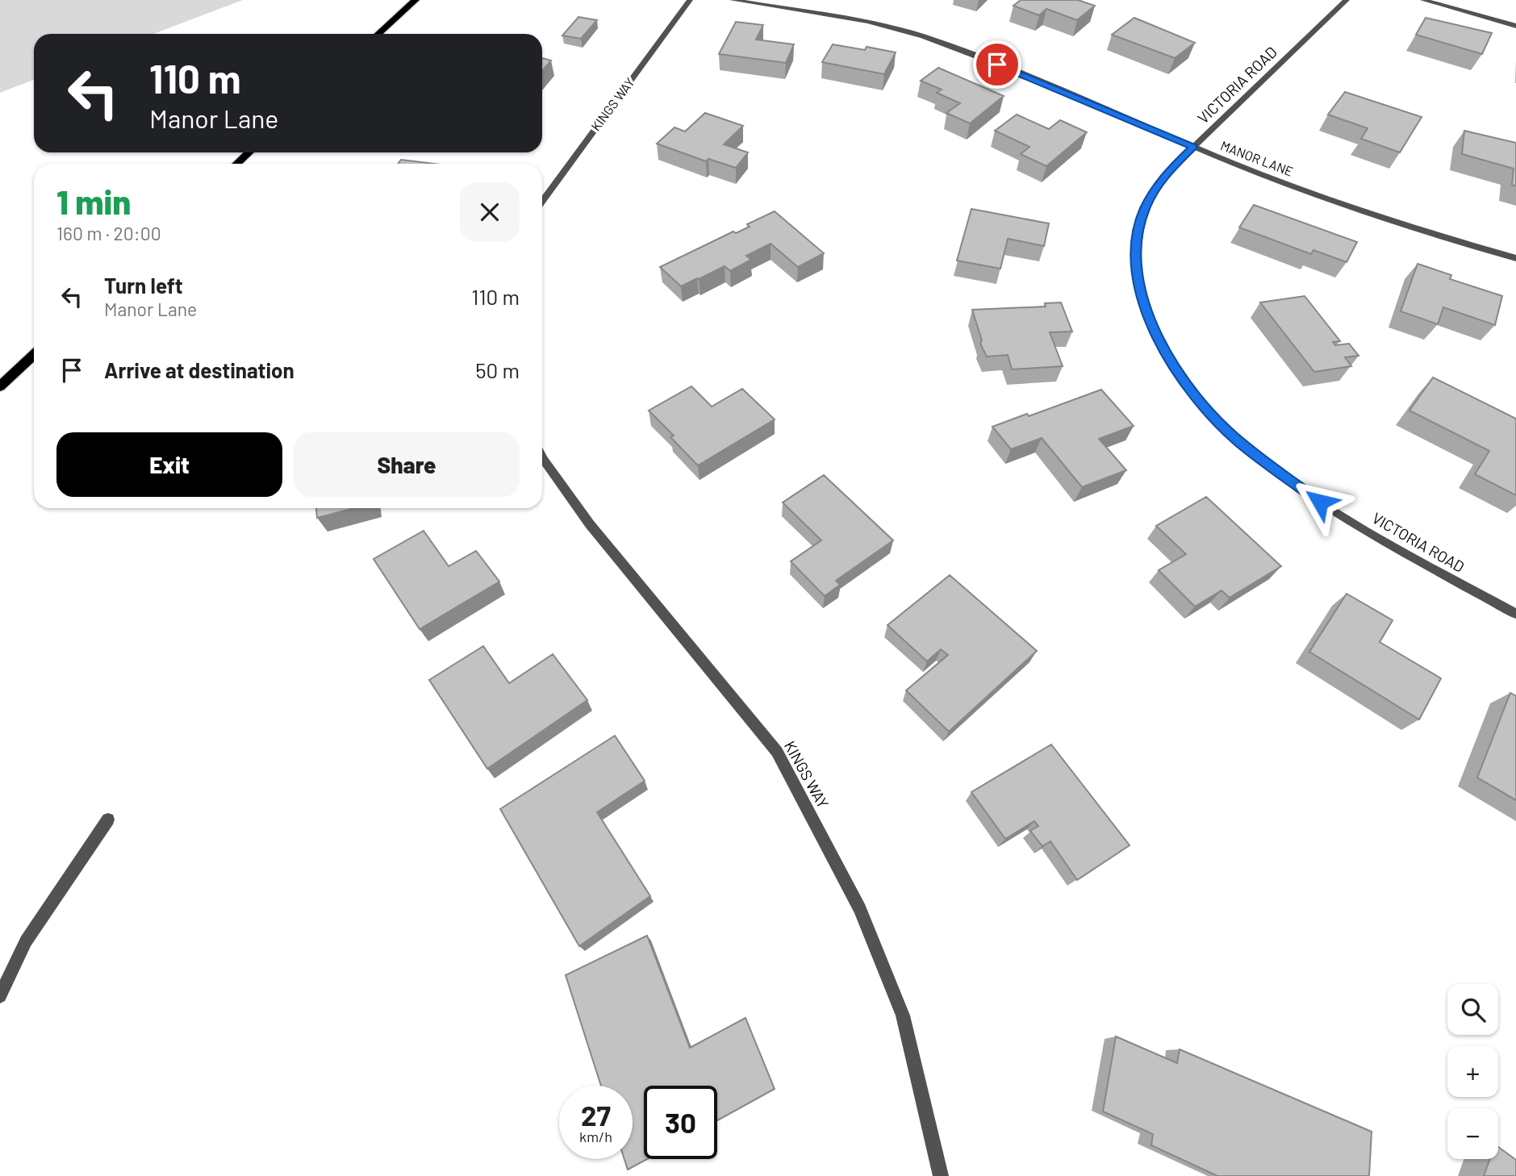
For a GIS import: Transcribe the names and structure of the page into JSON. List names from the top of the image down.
{
  "streets": {
    "street": ["VICTORIA ROAD", "KINGS WAY", "MANOR LANE"]
  },
  "crossings": [
    ["VICTORIA ROAD", "MANOR LANE"]
  ],
  "page": {
    "turn": ["110 m", "Manor Lane"],
    "heading": ["1 min", "160 m · 20:00"],
    "list": [
      {
        "name": "Turn left",
        "note": "Manor Lane",
        "value": "110 m"
      },
      {
        "name": "Arrive at destination",
        "value": "50 m"
      }
    ],
    "buttons": ["Exit", "Share"],
    "map_buttons": ["+", "−"],
    "speed": "27 km/h",
    "limit": "30"
  }
}
